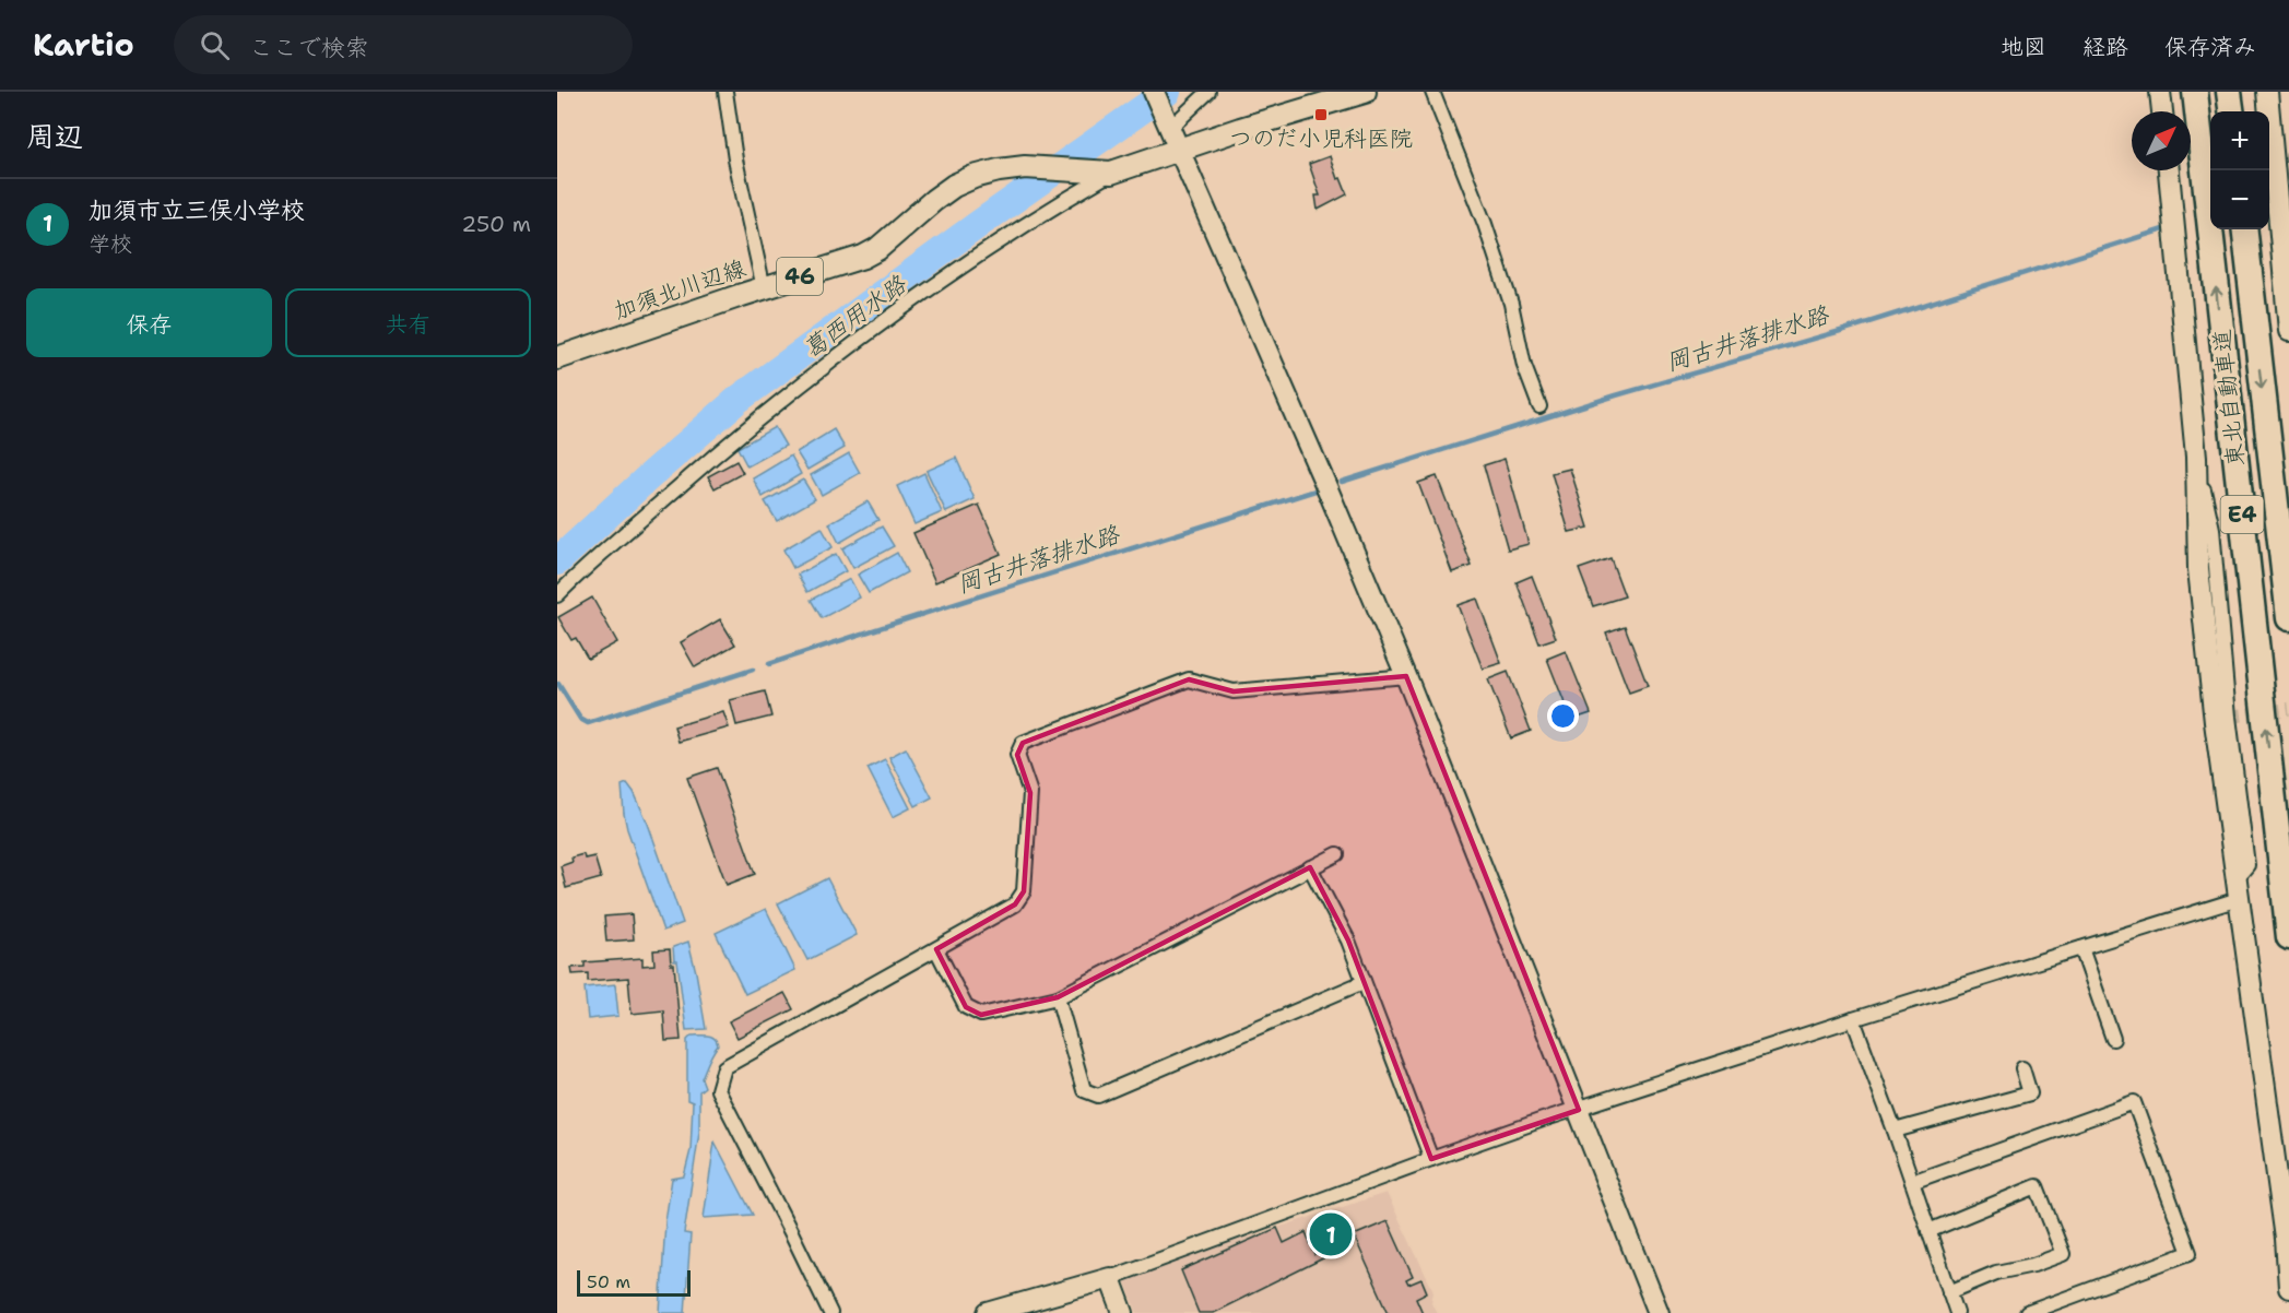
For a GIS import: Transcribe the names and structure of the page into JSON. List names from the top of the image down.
{
  "streets": {
    "highway": ["東北自動車道", "E4"],
    "main road": ["46", "加須北川辺線"]
  },
  "crossings": [
    ["46", "加須北川辺線"]
  ],
  "water": ["葛西用水路", "岡古井落排水路"],
  "places": {
    "transit": ["つのだ小児科医院"]
  },
  "scale_bar": "50 m",
  "north": "top right",
  "page": {
    "header": "Kartio",
    "search": "ここで検索",
    "nav": ["地図", "経路", "保存済み"],
    "heading": "周辺",
    "map_buttons": ["+", "−"],
    "list": [
      {
        "mark": "1",
        "name": "加須市立三俣小学校",
        "note": "学校",
        "value": "250 m"
      }
    ],
    "buttons": ["保存", "共有"],
    "pins": "1",
    "scale": "50 m"
  }
}
